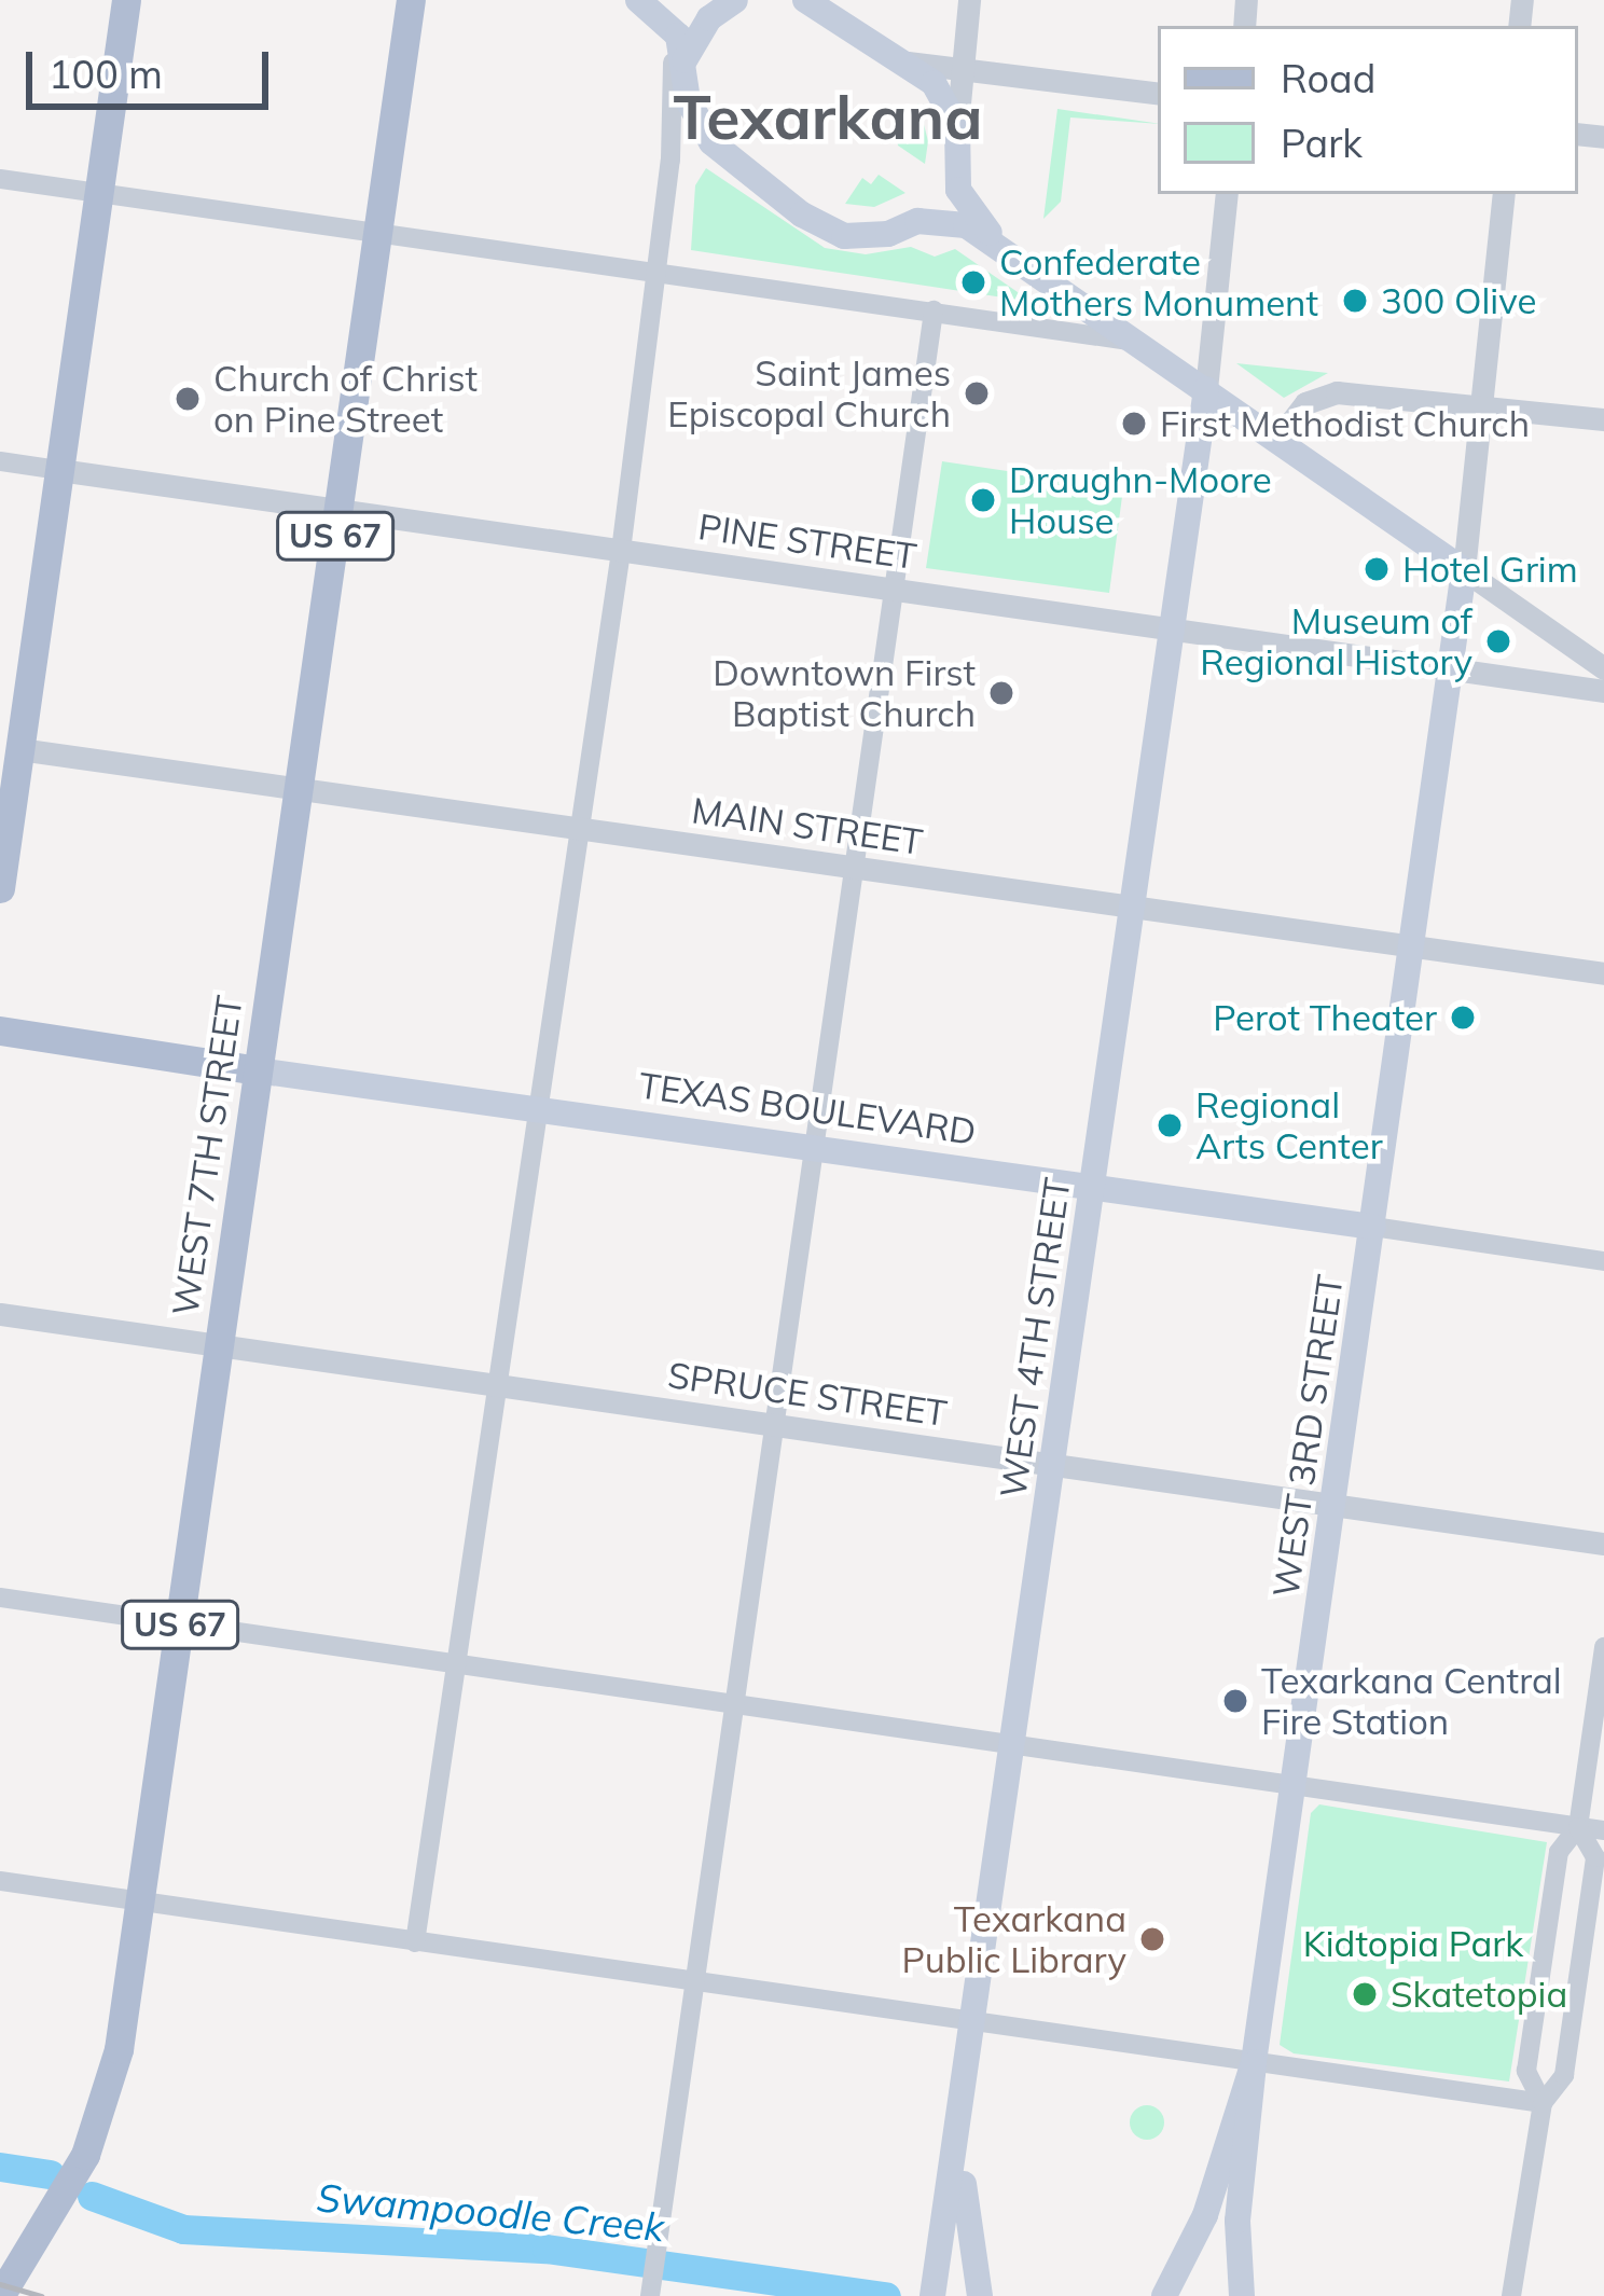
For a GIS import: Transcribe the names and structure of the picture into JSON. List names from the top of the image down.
{
  "streets": {
    "main road": [
      "US 67",
      "TEXAS BOULEVARD",
      "WEST 7TH STREET",
      "WEST 4TH STREET",
      "WEST 3RD STREET"
    ],
    "street": ["PINE STREET", "MAIN STREET", "SPRUCE STREET"]
  },
  "crossings": [
    ["PINE STREET", "WEST 7TH STREET"],
    ["PINE STREET", "WEST 4TH STREET"],
    ["PINE STREET", "WEST 3RD STREET"],
    ["MAIN STREET", "WEST 7TH STREET"],
    ["MAIN STREET", "WEST 4TH STREET"],
    ["MAIN STREET", "WEST 3RD STREET"],
    ["TEXAS BOULEVARD", "WEST 7TH STREET"],
    ["TEXAS BOULEVARD", "WEST 4TH STREET"],
    ["TEXAS BOULEVARD", "WEST 3RD STREET"],
    ["WEST 7TH STREET", "SPRUCE STREET"],
    ["WEST 4TH STREET", "SPRUCE STREET"],
    ["SPRUCE STREET", "WEST 3RD STREET"]
  ],
  "districts": ["Texarkana"],
  "water": ["Swampoodle Creek"],
  "parks": ["Kidtopia Park"],
  "places": [
    "Confederate Mothers Monument",
    "300 Olive",
    "Saint James Episcopal Church",
    "Church of Christ on Pine Street",
    "First Methodist Church",
    "Draughn-Moore House",
    "Hotel Grim",
    "Museum of Regional History",
    "Downtown First Baptist Church",
    "Perot Theater",
    "Regional Arts Center",
    "Texarkana Central Fire Station",
    "Texarkana Public Library",
    "Skatetopia"
  ],
  "legend": ["Road", "Park"],
  "scale_bar": "100 m"
}
